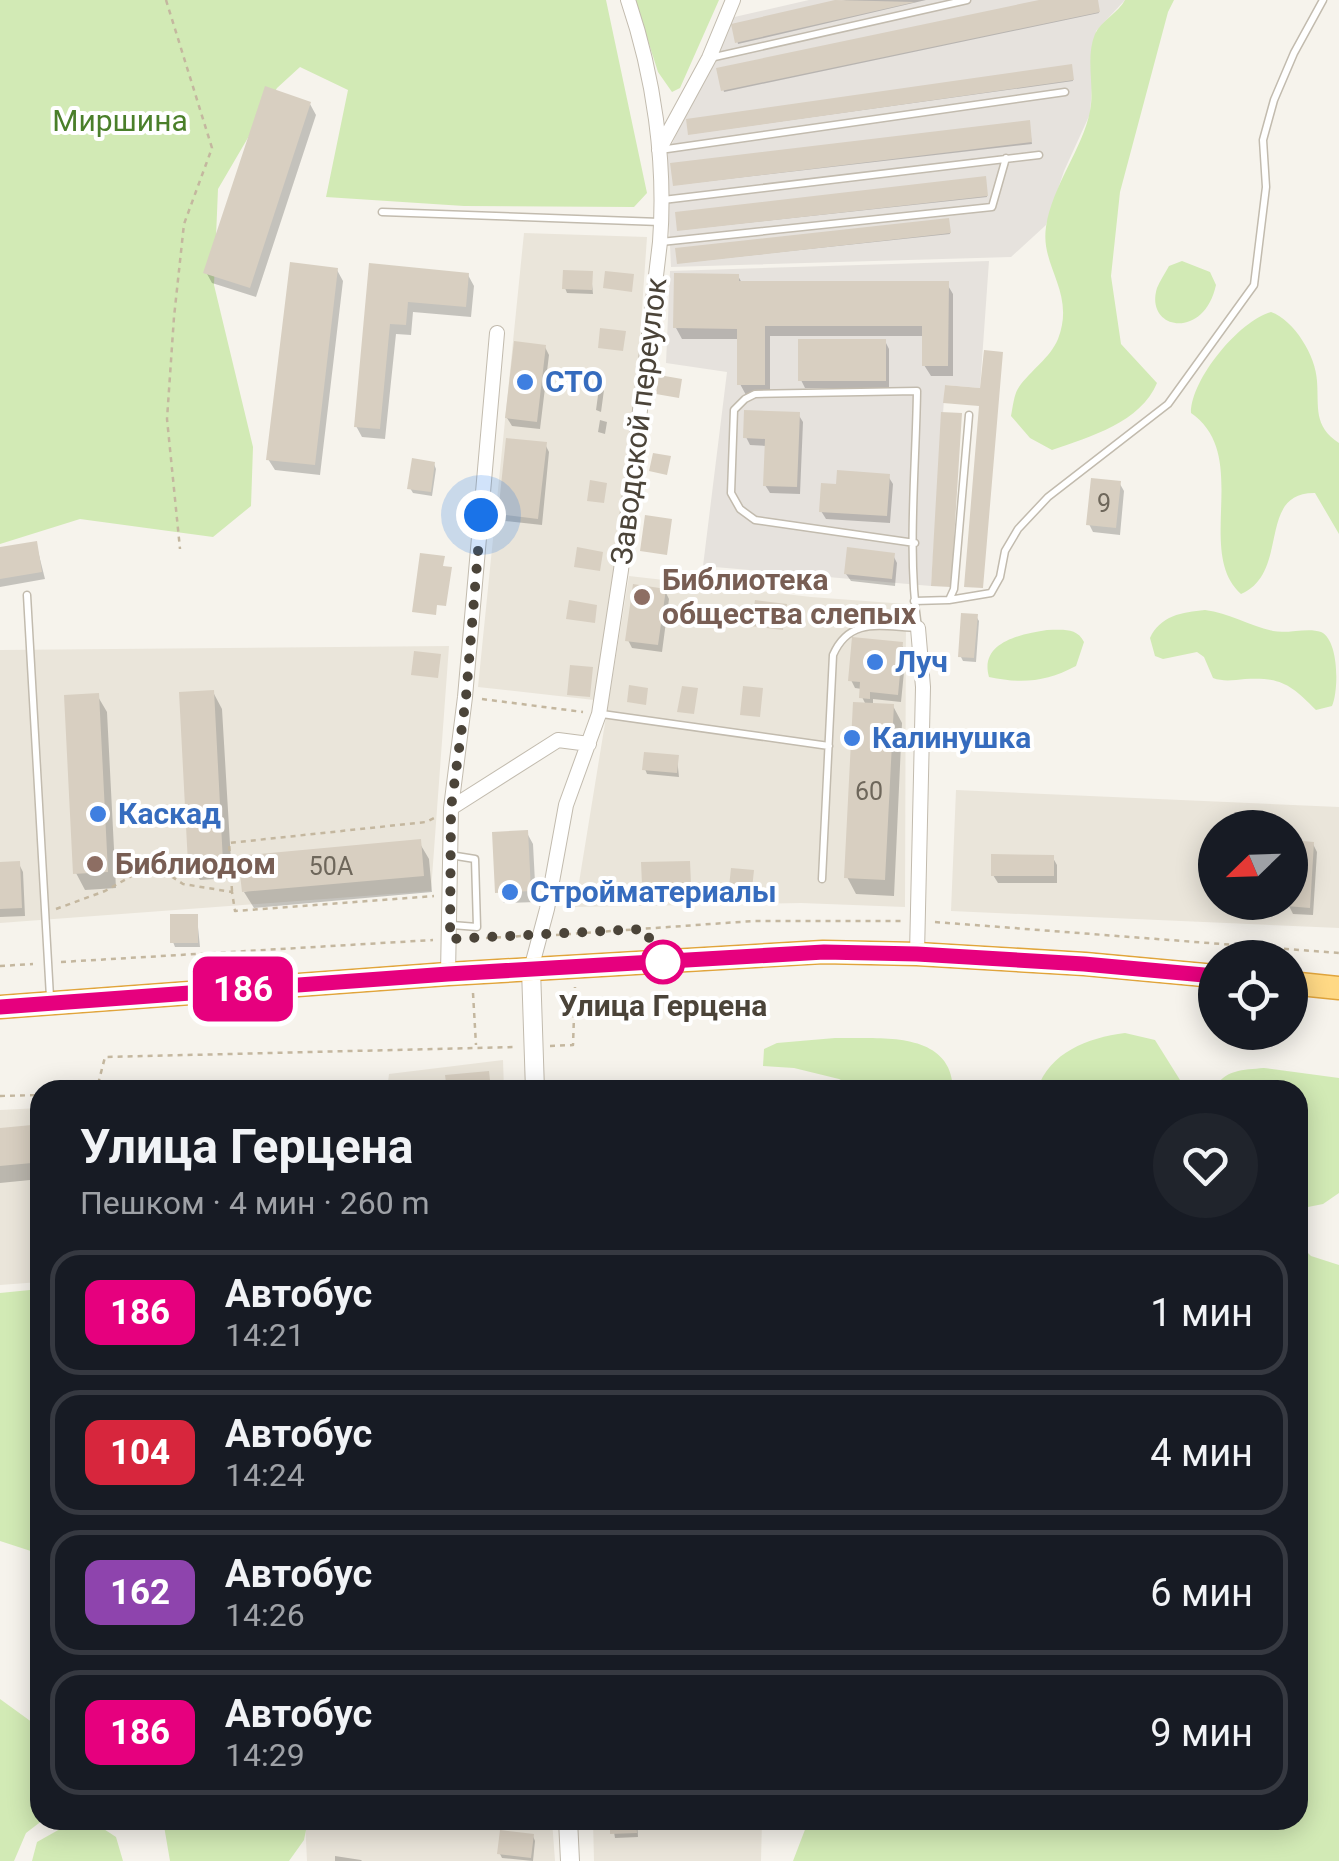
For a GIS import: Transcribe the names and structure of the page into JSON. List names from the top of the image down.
{
  "streets": {
    "street": ["Заводской переулок"]
  },
  "parks": ["Миршина"],
  "places": [
    "СТО",
    "Библиотека общества слепых",
    "Луч",
    "Калинушка",
    "Каскад",
    "Библиодом",
    "Стройматериалы",
    "Улица Герцена"
  ],
  "lines": ["bus line 186"],
  "house_numbers": ["9", "60", "50А"],
  "north": "bottom left",
  "page": {
    "on_map": "186",
    "heading": ["Улица Герцена", "Пешком · 4 мин · 260 m"],
    "list": [
      {
        "mark": "186",
        "name": "Автобус",
        "note": "14:21",
        "value": "1 мин"
      },
      {
        "mark": "104",
        "name": "Автобус",
        "note": "14:24",
        "value": "4 мин"
      },
      {
        "mark": "162",
        "name": "Автобус",
        "note": "14:26",
        "value": "6 мин"
      },
      {
        "mark": "186",
        "name": "Автобус",
        "note": "14:29",
        "value": "9 мин"
      }
    ]
  }
}
